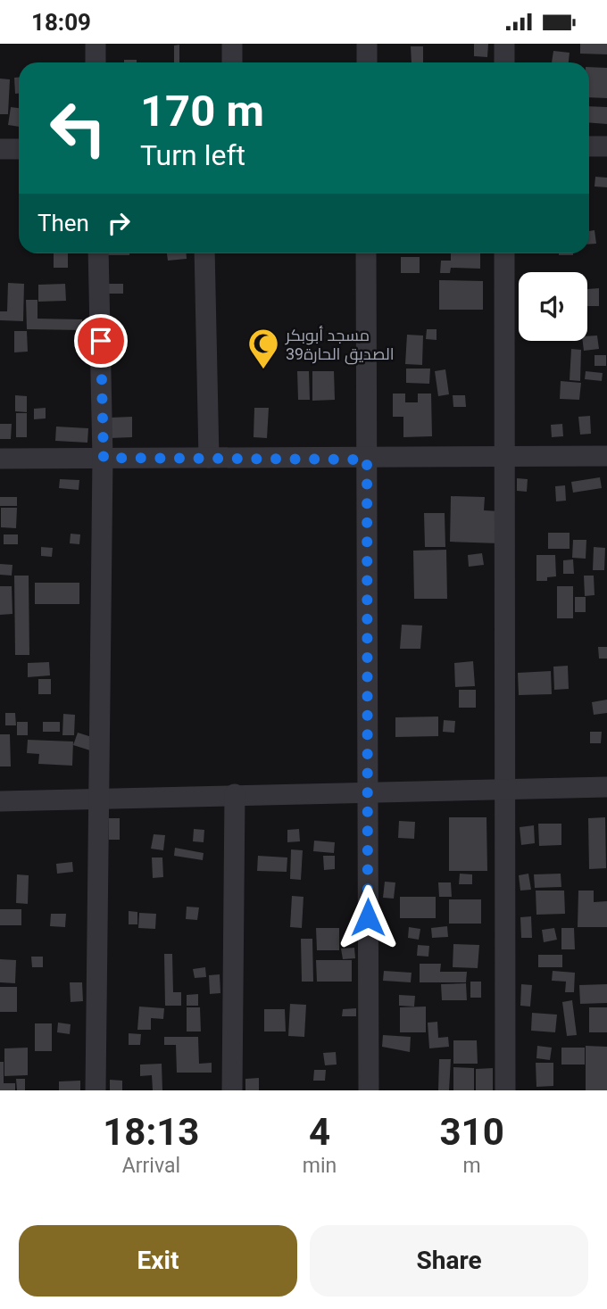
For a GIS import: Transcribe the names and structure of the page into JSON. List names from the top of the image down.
{
  "places": {
    "mosque": ["مسجد أبوبكر الصديق الحارة39"]
  },
  "page": {
    "status": "18:09",
    "turn": ["170 m", "Turn left"],
    "then": "Then",
    "eta": [
      "18:13",
      "Arrival",
      "4",
      "min",
      "310",
      "m"
    ],
    "buttons": ["Exit", "Share"]
  }
}
